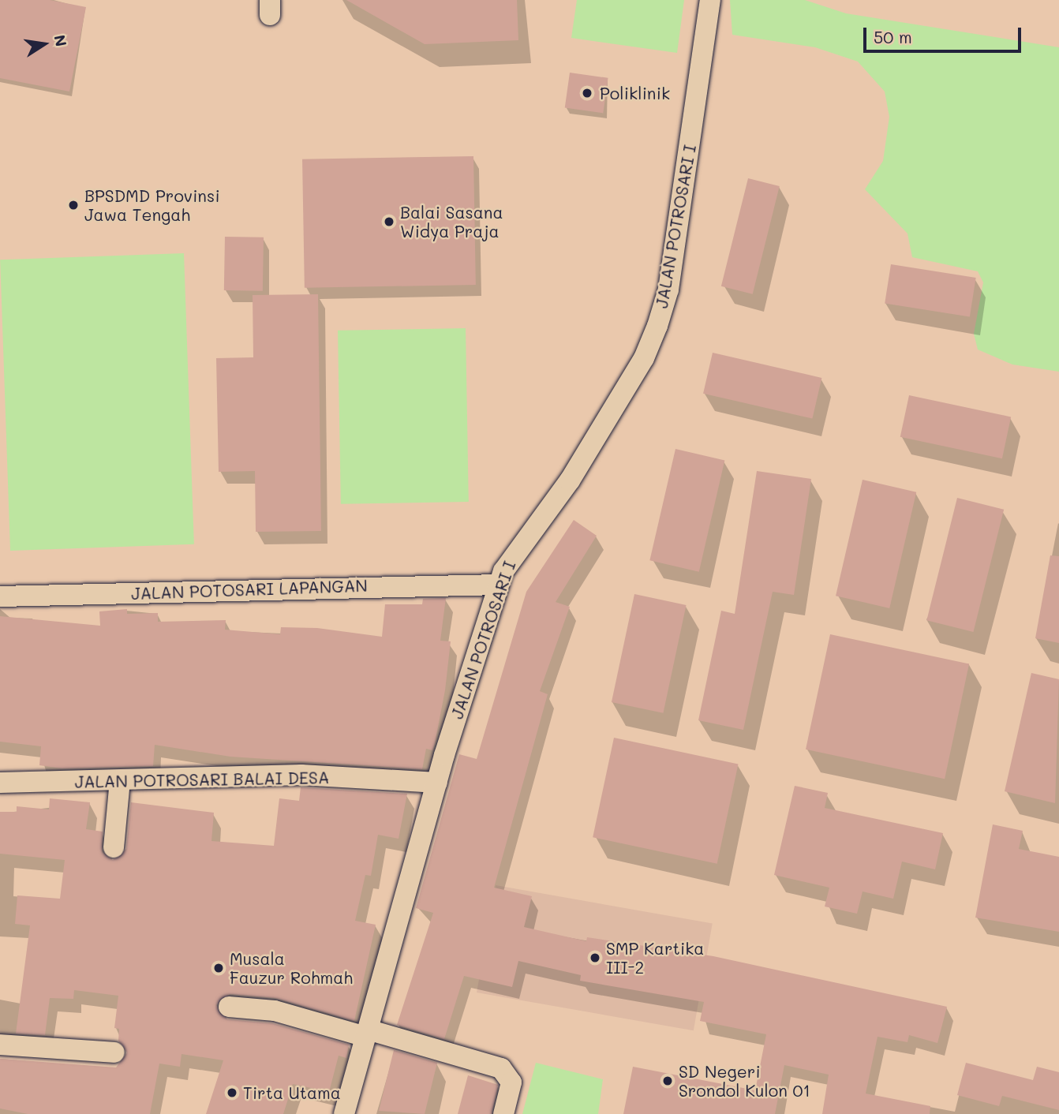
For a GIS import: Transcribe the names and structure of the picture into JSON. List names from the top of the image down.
{
  "streets": {
    "street": ["JALAN POTROSARI I", "JALAN POTOSARI LAPANGAN", "JALAN POTROSARI BALAI DESA"]
  },
  "crossings": [
    ["JALAN POTROSARI I", "JALAN POTOSARI LAPANGAN"],
    ["JALAN POTROSARI I", "JALAN POTROSARI BALAI DESA"]
  ],
  "places": [
    "Poliklinik",
    "BPSDMD Provinsi Jawa Tengah",
    "Balai Sasana Widya Praja",
    "SMP Kartika III-2",
    "Musala Fauzur Rohmah",
    "SD Negeri Srondol Kulon 01",
    "Tirta Utama"
  ],
  "scale_bar": "50 m",
  "north": "right"
}
